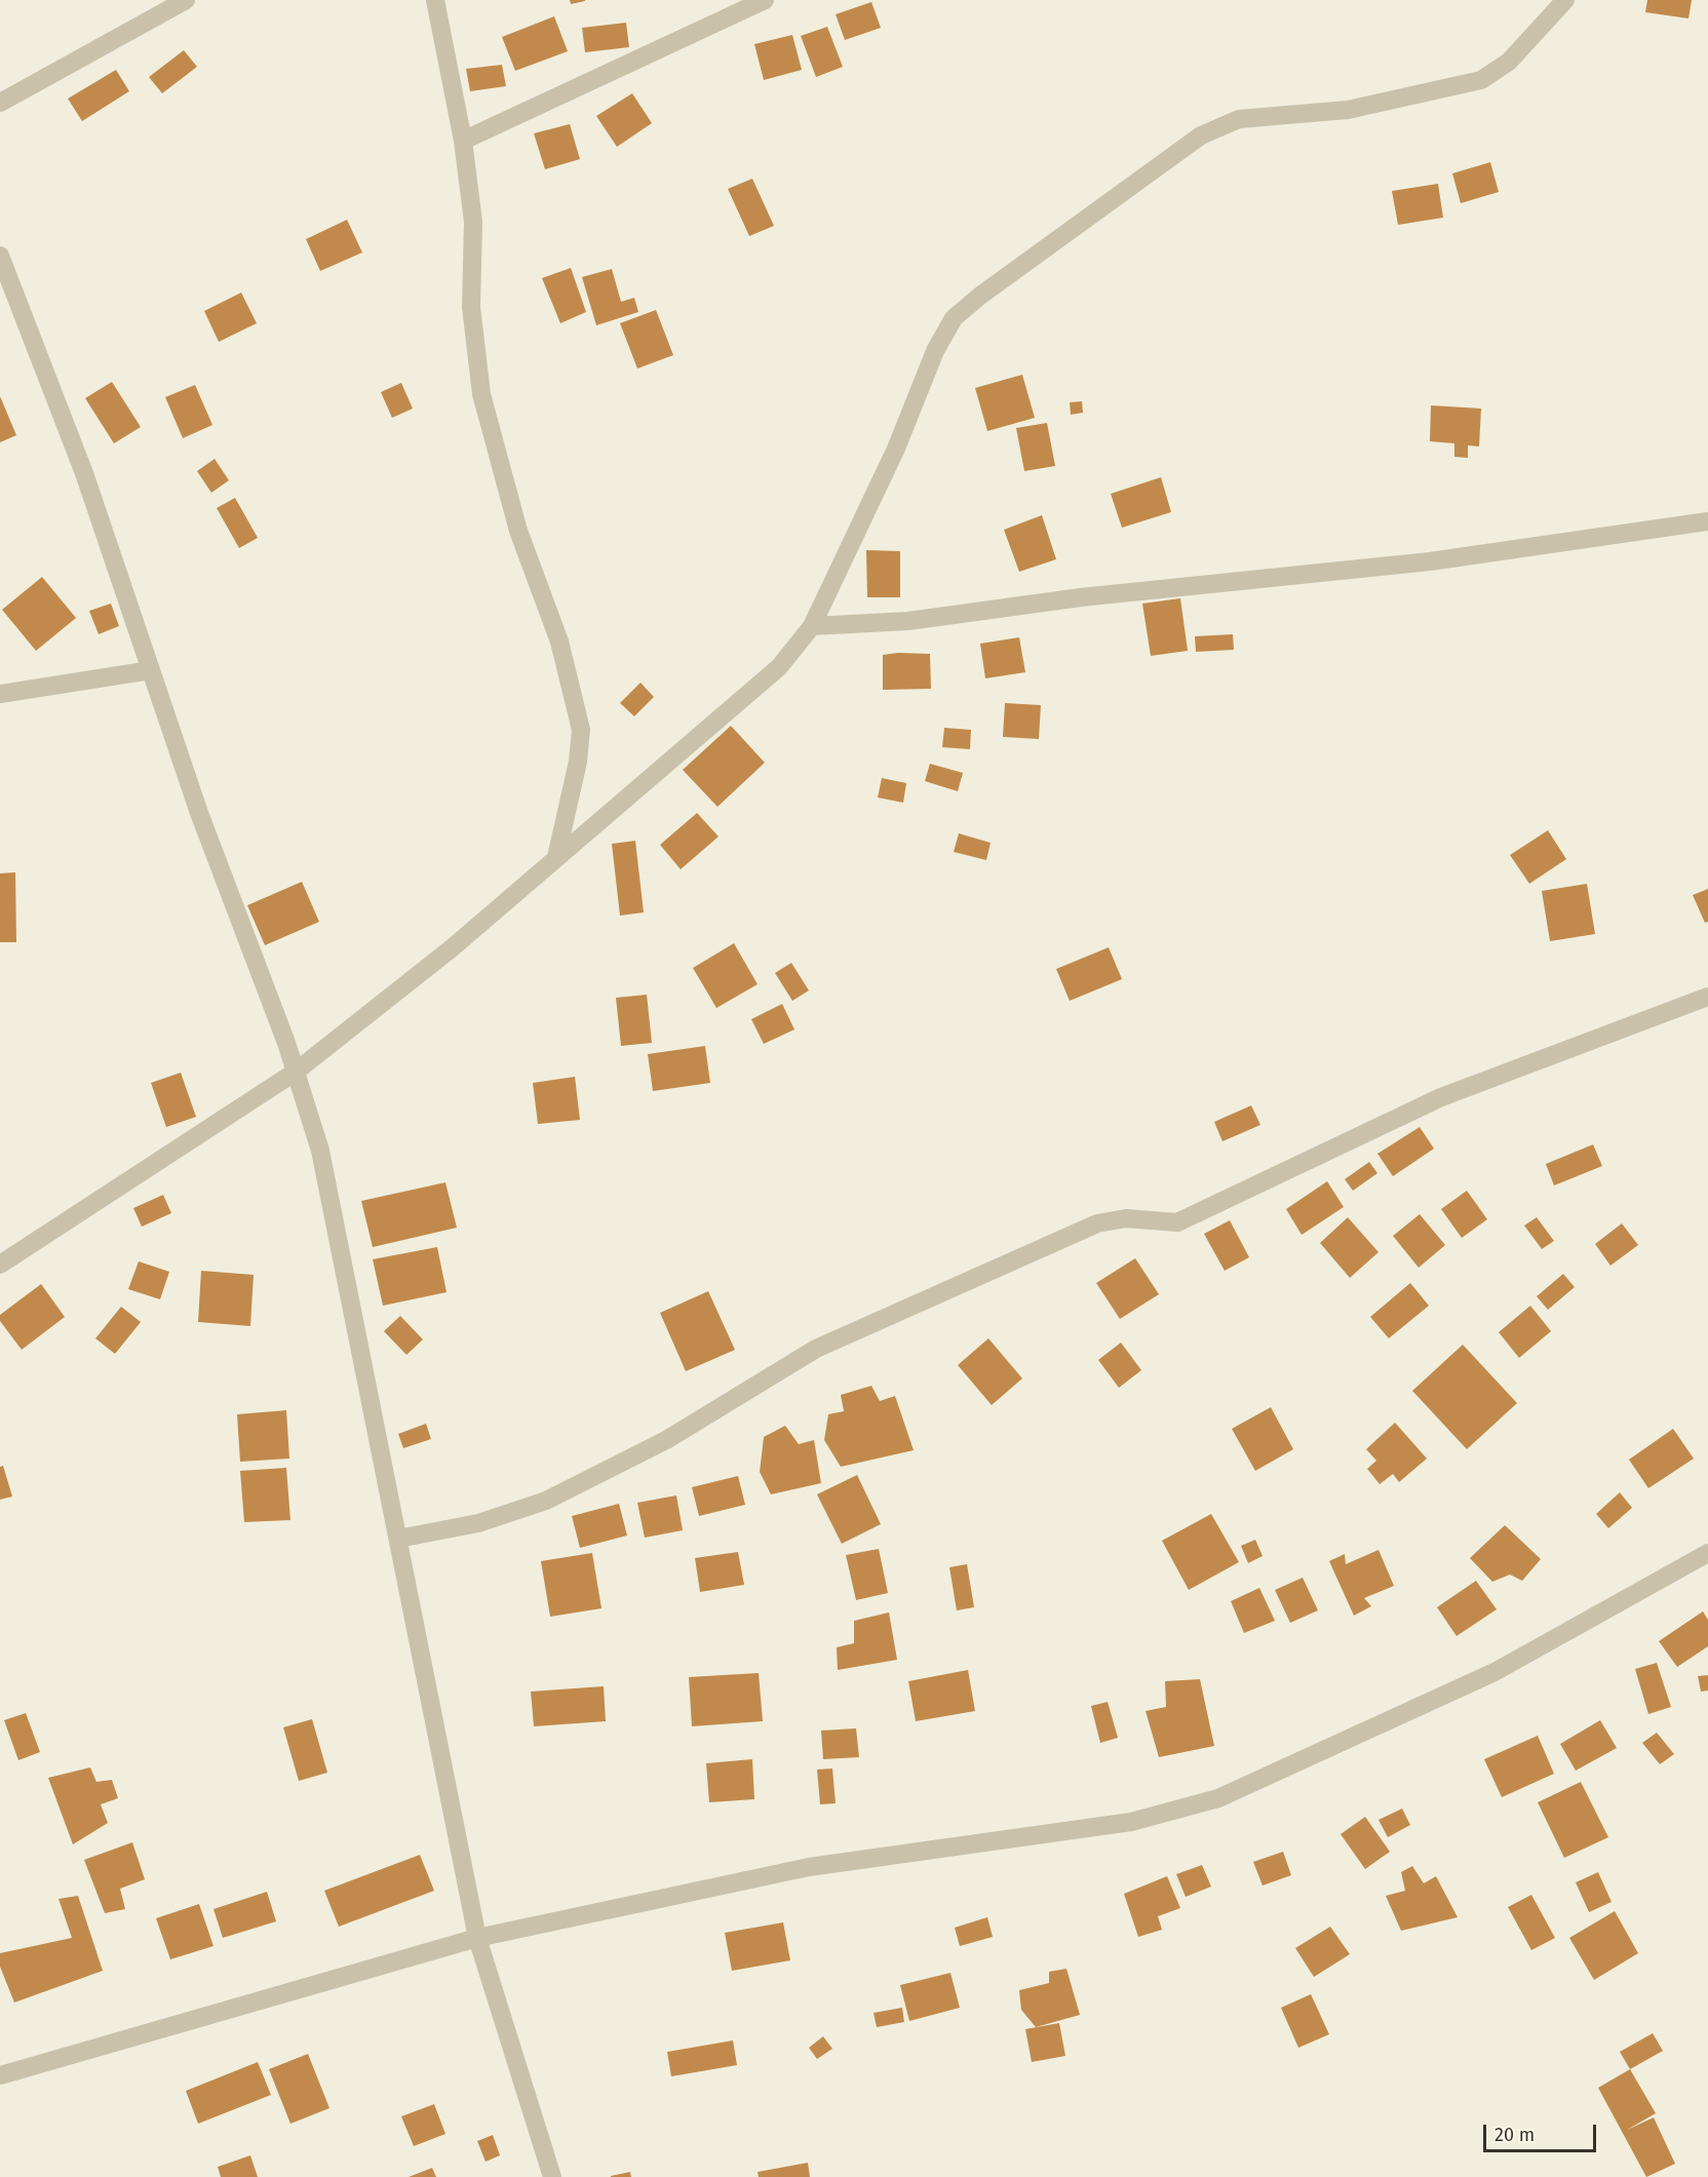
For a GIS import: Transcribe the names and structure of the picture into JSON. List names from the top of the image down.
{
  "scale_bar": "20 m"
}
